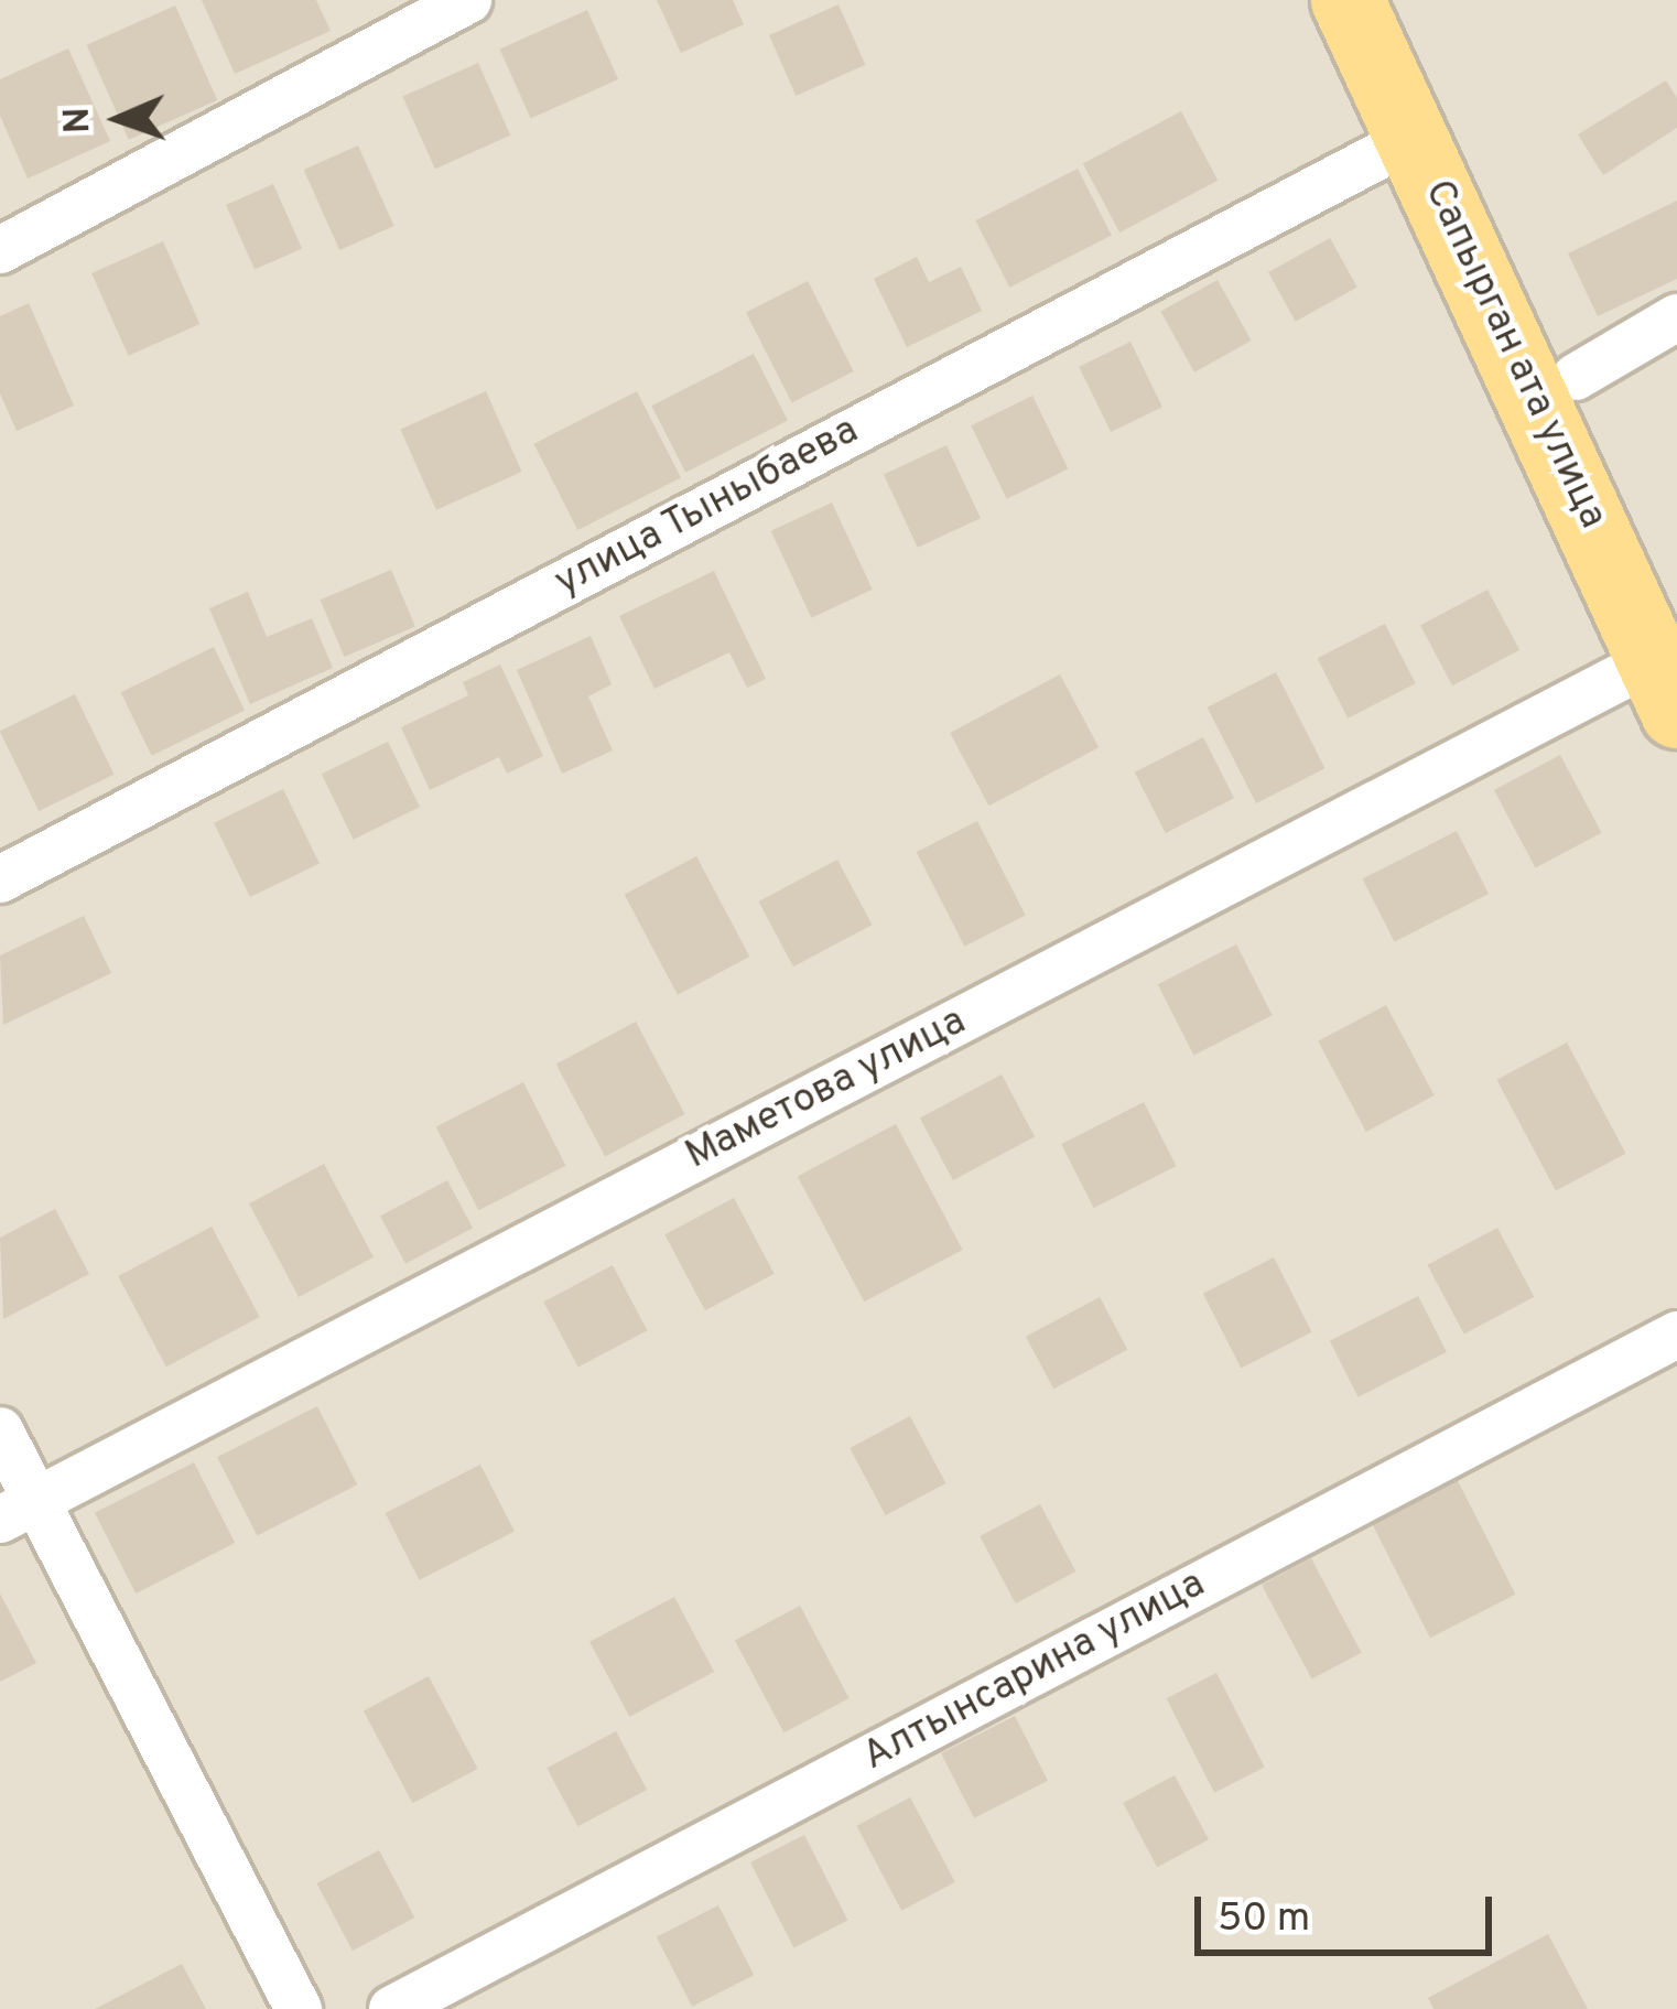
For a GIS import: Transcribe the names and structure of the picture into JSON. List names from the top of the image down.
{
  "streets": {
    "main road": ["Сапырган ата улица"],
    "street": ["улица Тыныбаева", "Маметова улица", "Алтынсарина улица"]
  },
  "crossings": [
    ["Сапырган ата улица", "улица Тыныбаева"],
    ["Сапырган ата улица", "Маметова улица"]
  ],
  "scale_bar": "50 m",
  "north": "left"
}
